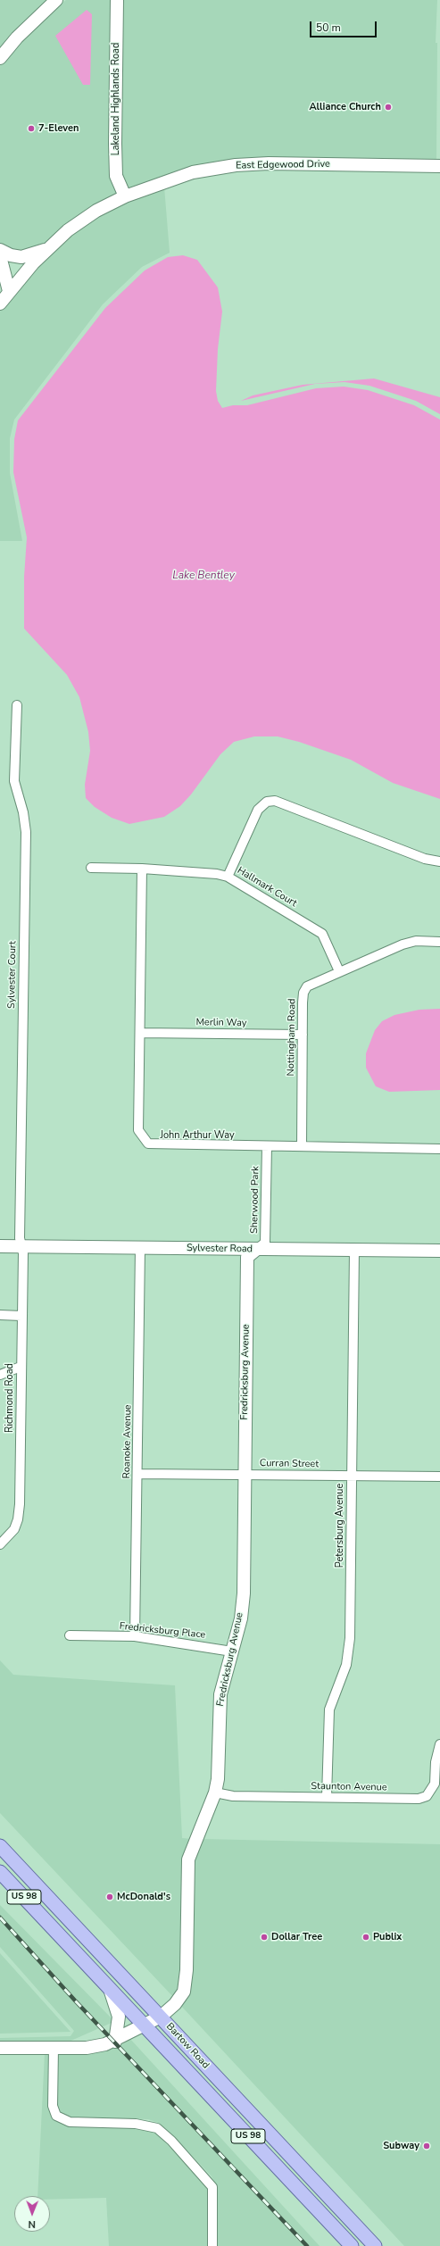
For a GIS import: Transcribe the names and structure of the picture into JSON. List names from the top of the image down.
{
  "streets": {
    "main road": ["US 98", "Bartow Road"],
    "street": [
      "Lakeland Highlands Road",
      "East Edgewood Drive",
      "Hallmark Court",
      "Sylvester Court",
      "Merlin Way",
      "Nottingham Road",
      "John Arthur Way",
      "Sherwood Park",
      "Sylvester Road",
      "Fredricksburg Avenue",
      "Richmond Road",
      "Roanoke Avenue",
      "Curran Street",
      "Petersburg Avenue",
      "Fredricksburg Place",
      "Staunton Avenue"
    ]
  },
  "crossings": [
    ["Lakeland Highlands Road", "East Edgewood Drive"],
    ["Hallmark Court", "Nottingham Road"],
    ["Hallmark Court", "John Arthur Way"],
    ["Sylvester Court", "Sylvester Road"],
    ["Sylvester Court", "Richmond Road"],
    ["Merlin Way", "Nottingham Road"],
    ["Merlin Way", "John Arthur Way"],
    ["Nottingham Road", "John Arthur Way"],
    ["John Arthur Way", "Sherwood Park"],
    ["Sherwood Park", "Sylvester Road"],
    ["Sherwood Park", "Fredricksburg Avenue"],
    ["Sylvester Road", "Fredricksburg Avenue"],
    ["Sylvester Road", "Richmond Road"],
    ["Sylvester Road", "Roanoke Avenue"],
    ["Sylvester Road", "Petersburg Avenue"],
    ["Fredricksburg Avenue", "Curran Street"],
    ["Fredricksburg Avenue", "Fredricksburg Place"],
    ["Fredricksburg Avenue", "Staunton Avenue"],
    ["Fredricksburg Avenue", "Bartow Road"],
    ["Roanoke Avenue", "Curran Street"],
    ["Roanoke Avenue", "Fredricksburg Place"],
    ["Curran Street", "Petersburg Avenue"],
    ["Petersburg Avenue", "Staunton Avenue"]
  ],
  "water": ["Lake Bentley"],
  "places": [
    "Alliance Church",
    "7-Eleven",
    "McDonald's",
    "Dollar Tree",
    "Publix",
    "Subway"
  ],
  "scale_bar": "50 m",
  "north": "bottom"
}
